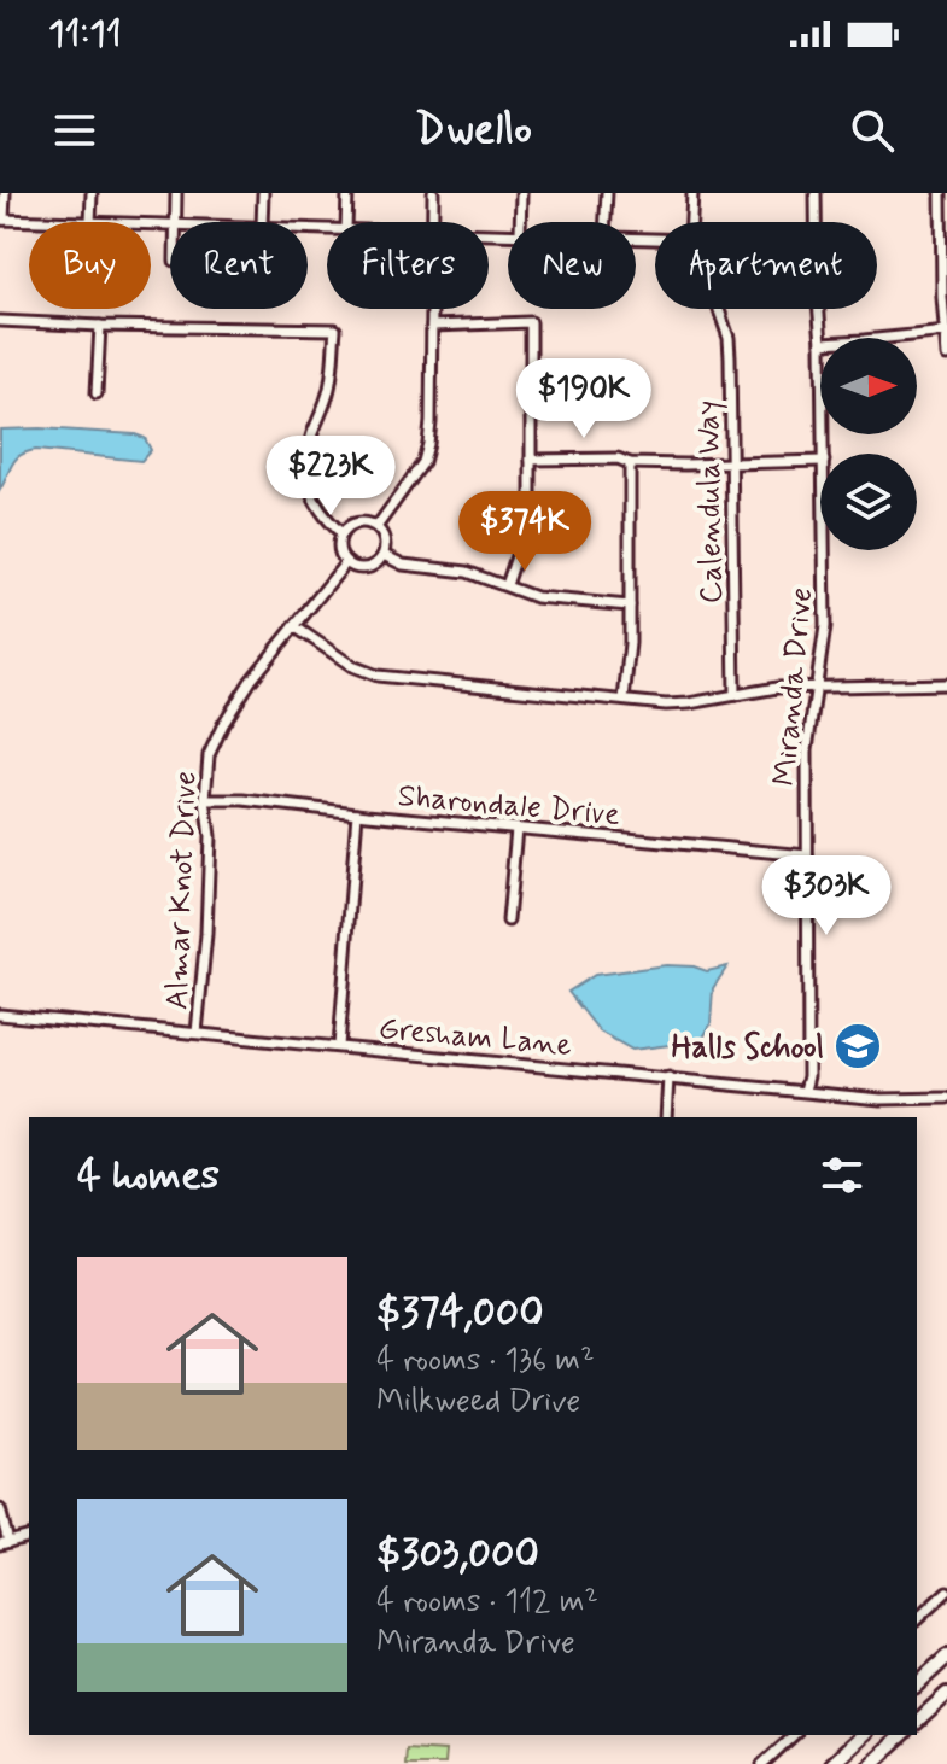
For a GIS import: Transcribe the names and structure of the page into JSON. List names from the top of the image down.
{
  "streets": {
    "street": [
      "Calendula Way",
      "Miranda Drive",
      "Sharondale Drive",
      "Almar Knot Drive",
      "Gresham Lane"
    ]
  },
  "crossings": [
    ["Miranda Drive", "Sharondale Drive"],
    ["Miranda Drive", "Gresham Lane"],
    ["Sharondale Drive", "Almar Knot Drive"],
    ["Almar Knot Drive", "Gresham Lane"]
  ],
  "places": {
    "school or university": ["Halls School"]
  },
  "north": "right",
  "page": {
    "status": "11:11",
    "header": "Dwello",
    "chip": [
      "Buy",
      "Rent",
      "Filters",
      "New",
      "Apartment"
    ],
    "price": [
      "$190K",
      "$223K",
      "$374K",
      "$303K"
    ],
    "heading": "4 homes",
    "list": [
      {
        "name": "$374,000",
        "note": "4 rooms · 136 m² · Milkweed Drive"
      },
      {
        "name": "$303,000",
        "note": "4 rooms · 112 m² · Miranda Drive"
      }
    ]
  }
}
